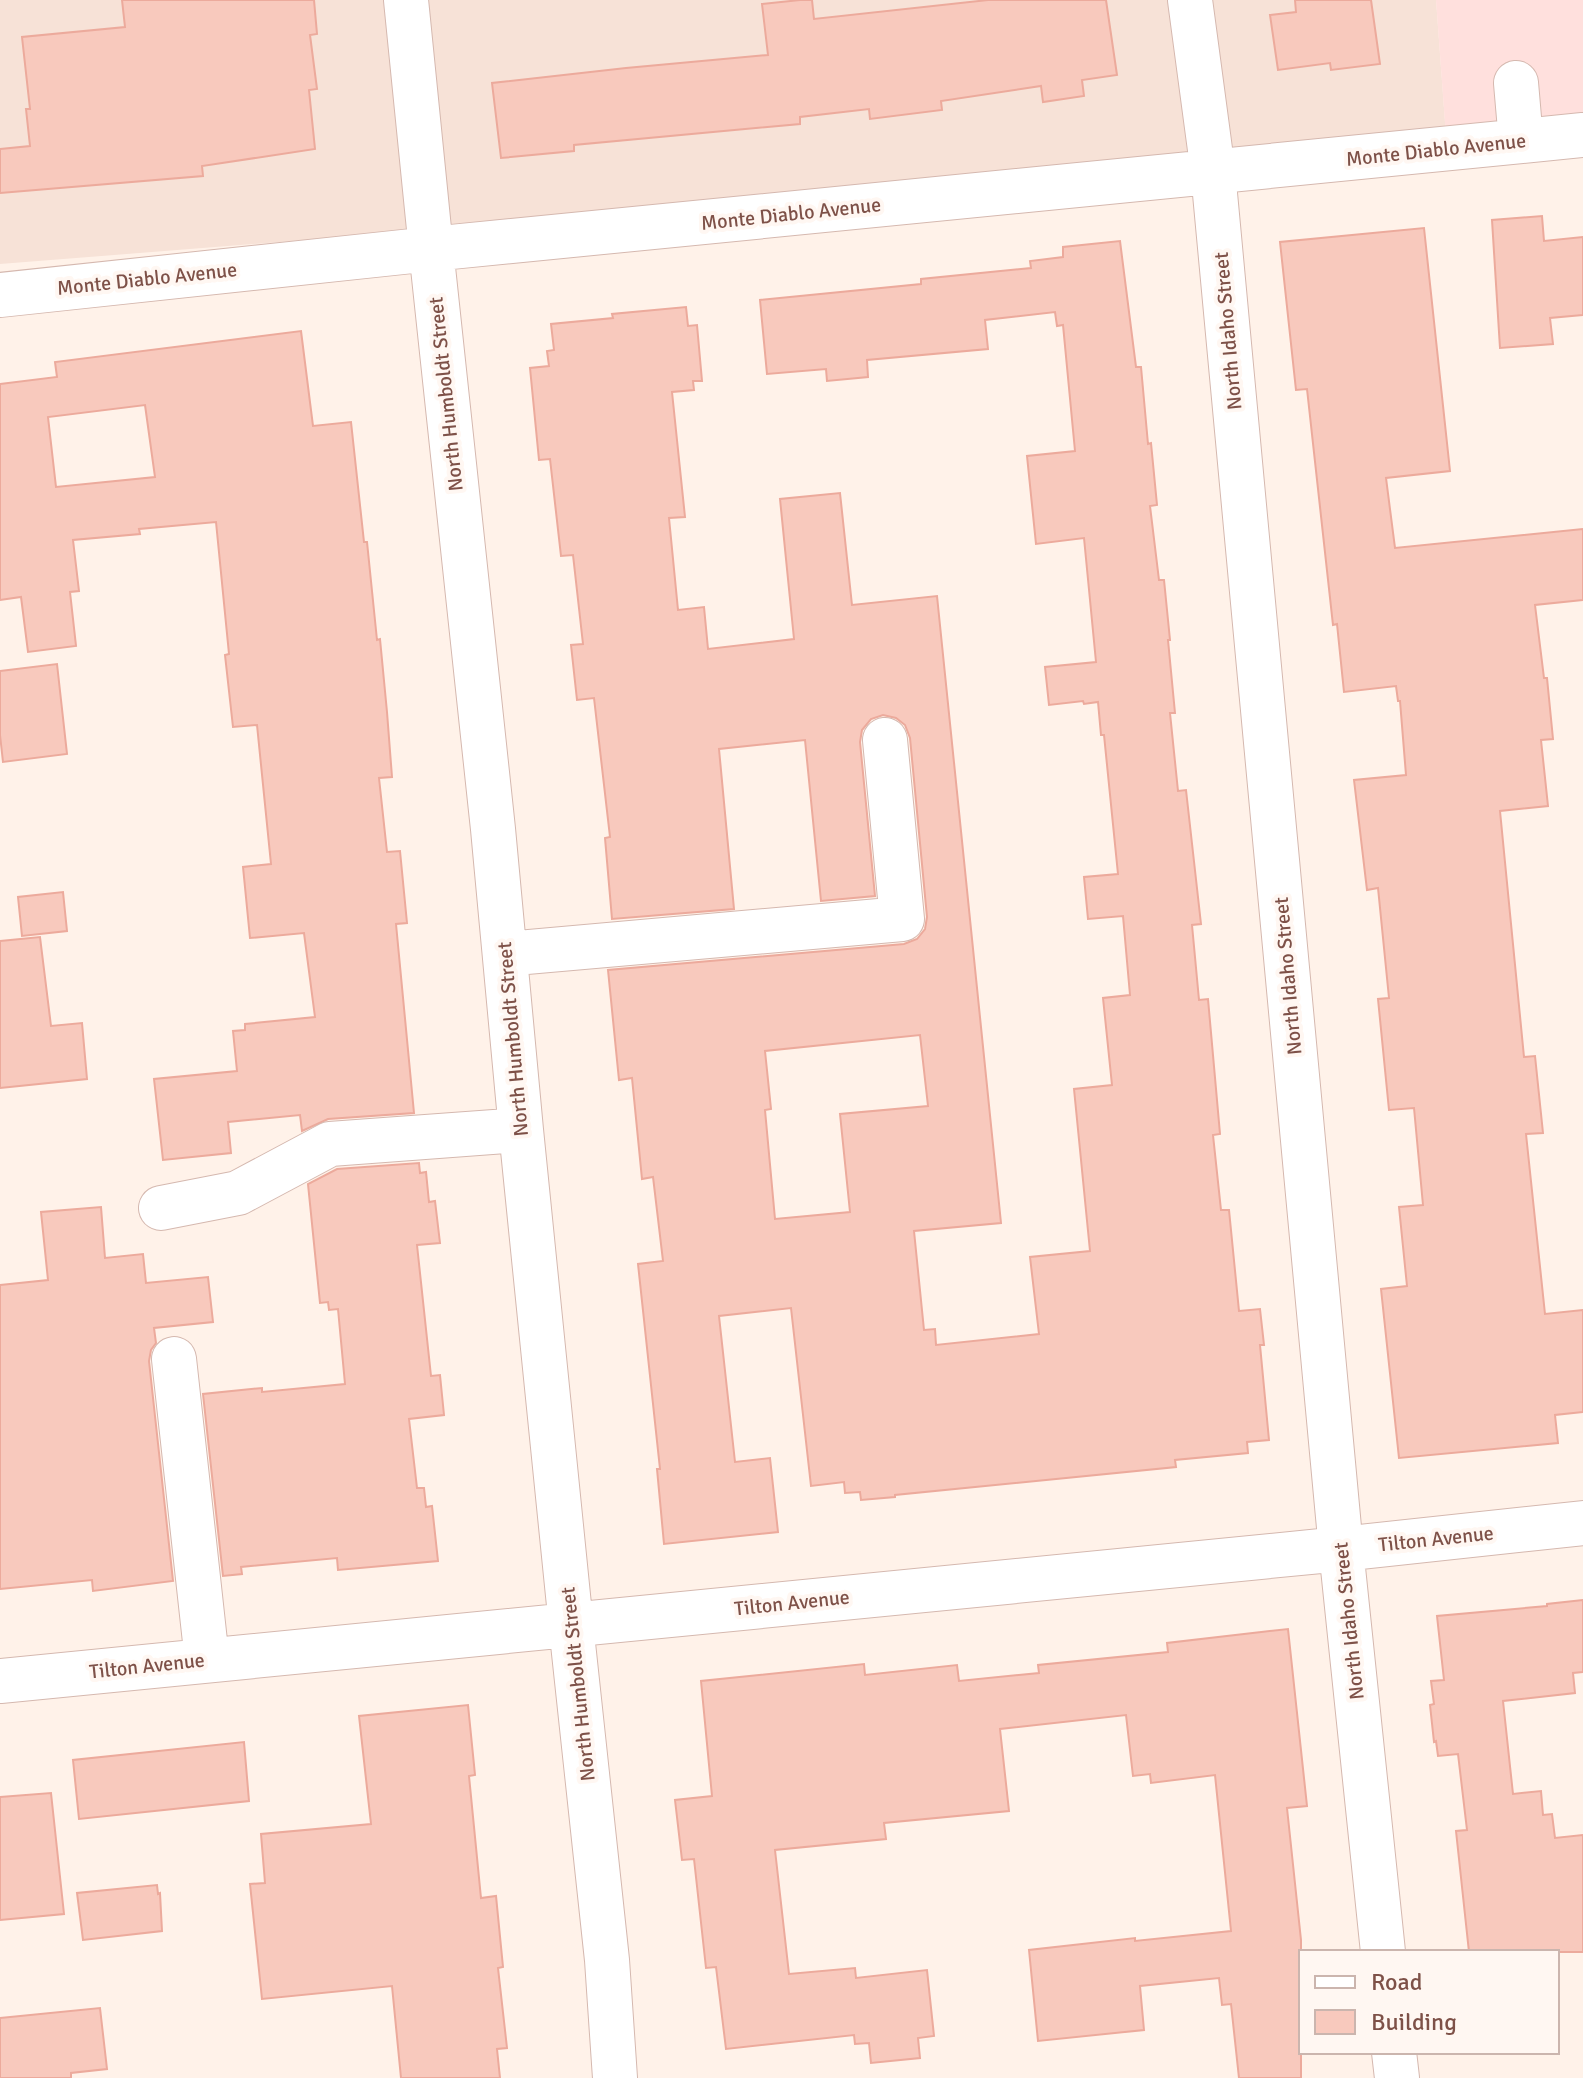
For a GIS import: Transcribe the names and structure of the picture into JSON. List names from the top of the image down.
{
  "streets": {
    "street": [
      "Monte Diablo Avenue",
      "North Idaho Street",
      "North Humboldt Street",
      "Tilton Avenue"
    ]
  },
  "crossings": [
    ["Monte Diablo Avenue", "North Idaho Street"],
    ["Monte Diablo Avenue", "North Humboldt Street"],
    ["North Idaho Street", "Tilton Avenue"],
    ["North Humboldt Street", "Tilton Avenue"]
  ],
  "legend": ["Road", "Building"]
}
